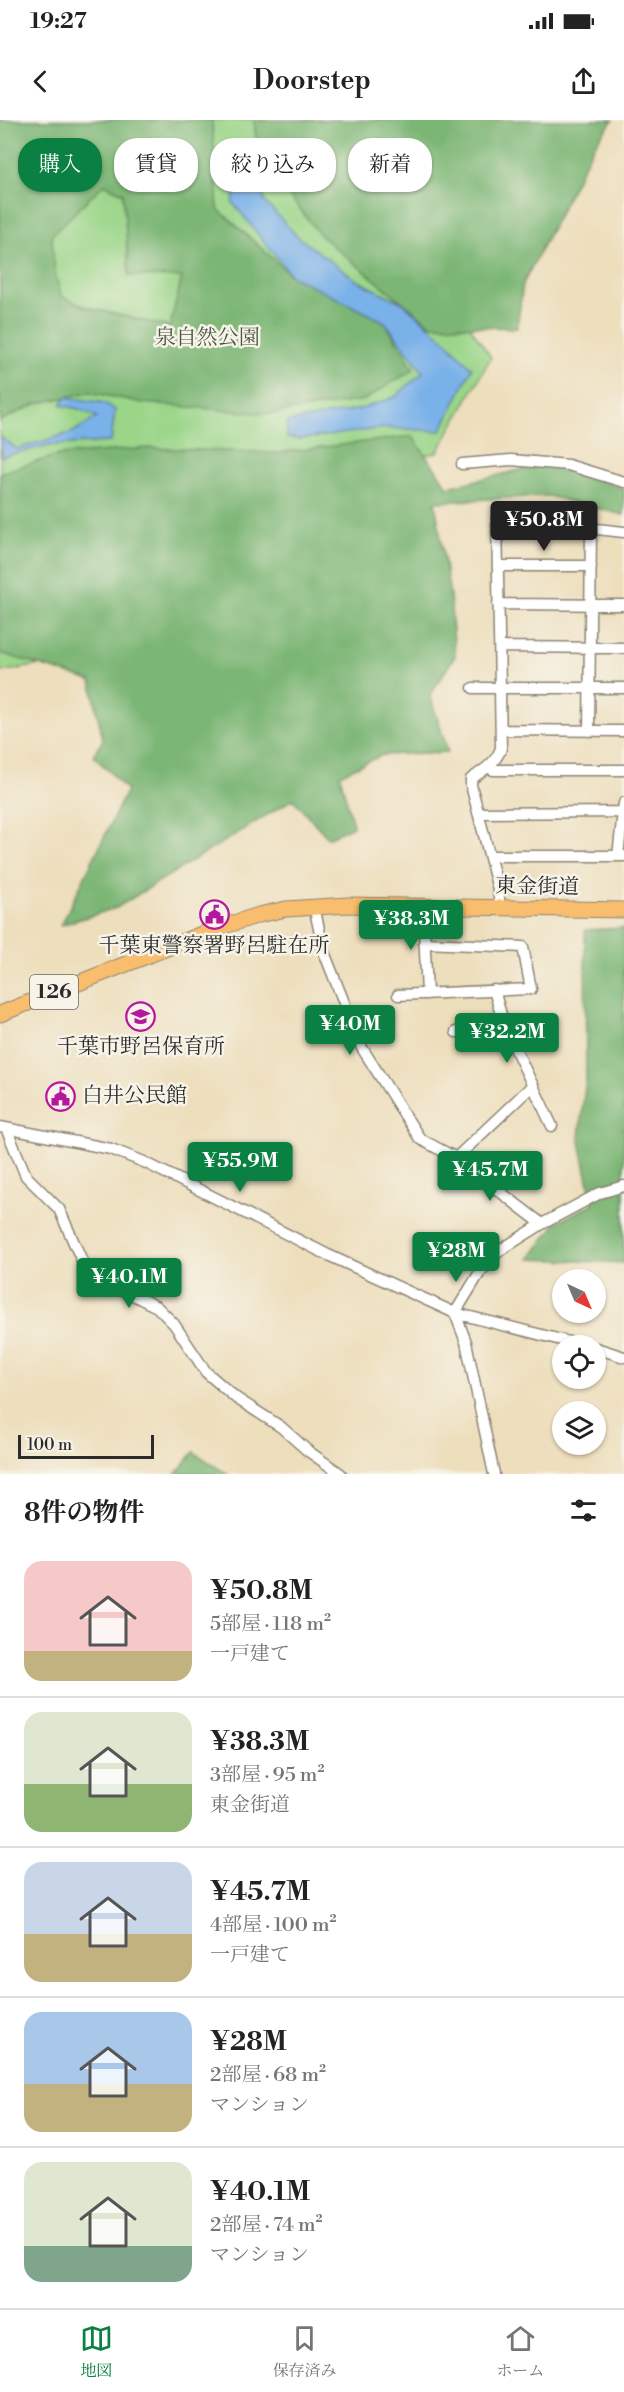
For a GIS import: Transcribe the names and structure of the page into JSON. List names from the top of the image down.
{
  "streets": {
    "highway": ["東金街道", "126"]
  },
  "parks": ["泉自然公園"],
  "places": {
    "public building": ["千葉東警察署野呂駐在所", "白井公民館"],
    "school or university": ["千葉市野呂保育所"]
  },
  "scale_bar": "100 m",
  "north": "bottom right",
  "page": {
    "status": "19:27",
    "header": "Doorstep",
    "chip": [
      "購入",
      "賃貸",
      "絞り込み",
      "新着"
    ],
    "price": [
      "¥50.8M",
      "¥38.3M",
      "¥40M",
      "¥32.2M",
      "¥55.9M",
      "¥45.7M",
      "¥28M",
      "¥40.1M"
    ],
    "scale": "100 m",
    "heading": "8件の物件",
    "list": [
      {
        "name": "¥50.8M",
        "note": "5部屋 · 118 m² · 一戸建て"
      },
      {
        "name": "¥38.3M",
        "note": "3部屋 · 95 m² · 東金街道"
      },
      {
        "name": "¥45.7M",
        "note": "4部屋 · 100 m² · 一戸建て"
      },
      {
        "name": "¥28M",
        "note": "2部屋 · 68 m² · マンション"
      },
      {
        "name": "¥40.1M",
        "note": "2部屋 · 74 m² · マンション"
      }
    ],
    "tabs": ["地図", "保存済み", "ホーム"]
  }
}
